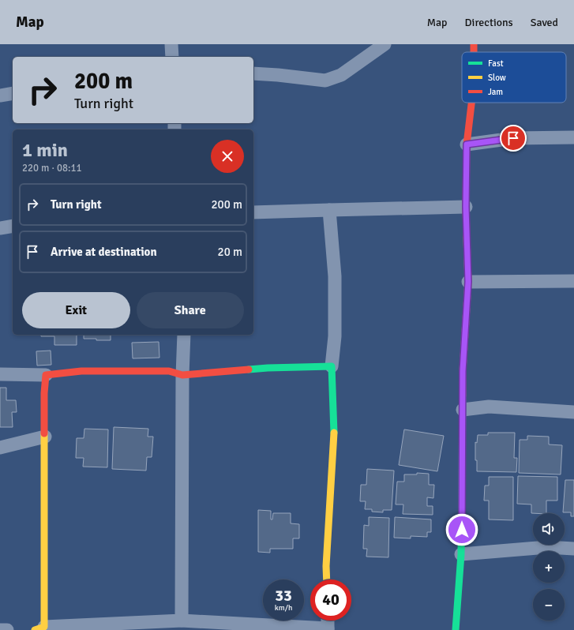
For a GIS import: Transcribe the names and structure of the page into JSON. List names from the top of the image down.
{
  "legend": ["Fast", "Slow", "Jam"],
  "page": {
    "header": "Map",
    "nav": ["Map", "Directions", "Saved"],
    "turn": ["200 m", "Turn right"],
    "heading": ["1 min", "220 m · 08:11"],
    "list": [
      {
        "name": "Turn right",
        "value": "200 m"
      },
      {
        "name": "Arrive at destination",
        "value": "20 m"
      }
    ],
    "buttons": ["Exit", "Share"],
    "map_buttons": ["+", "−"],
    "speed": "33 km/h",
    "limit": "40"
  }
}
